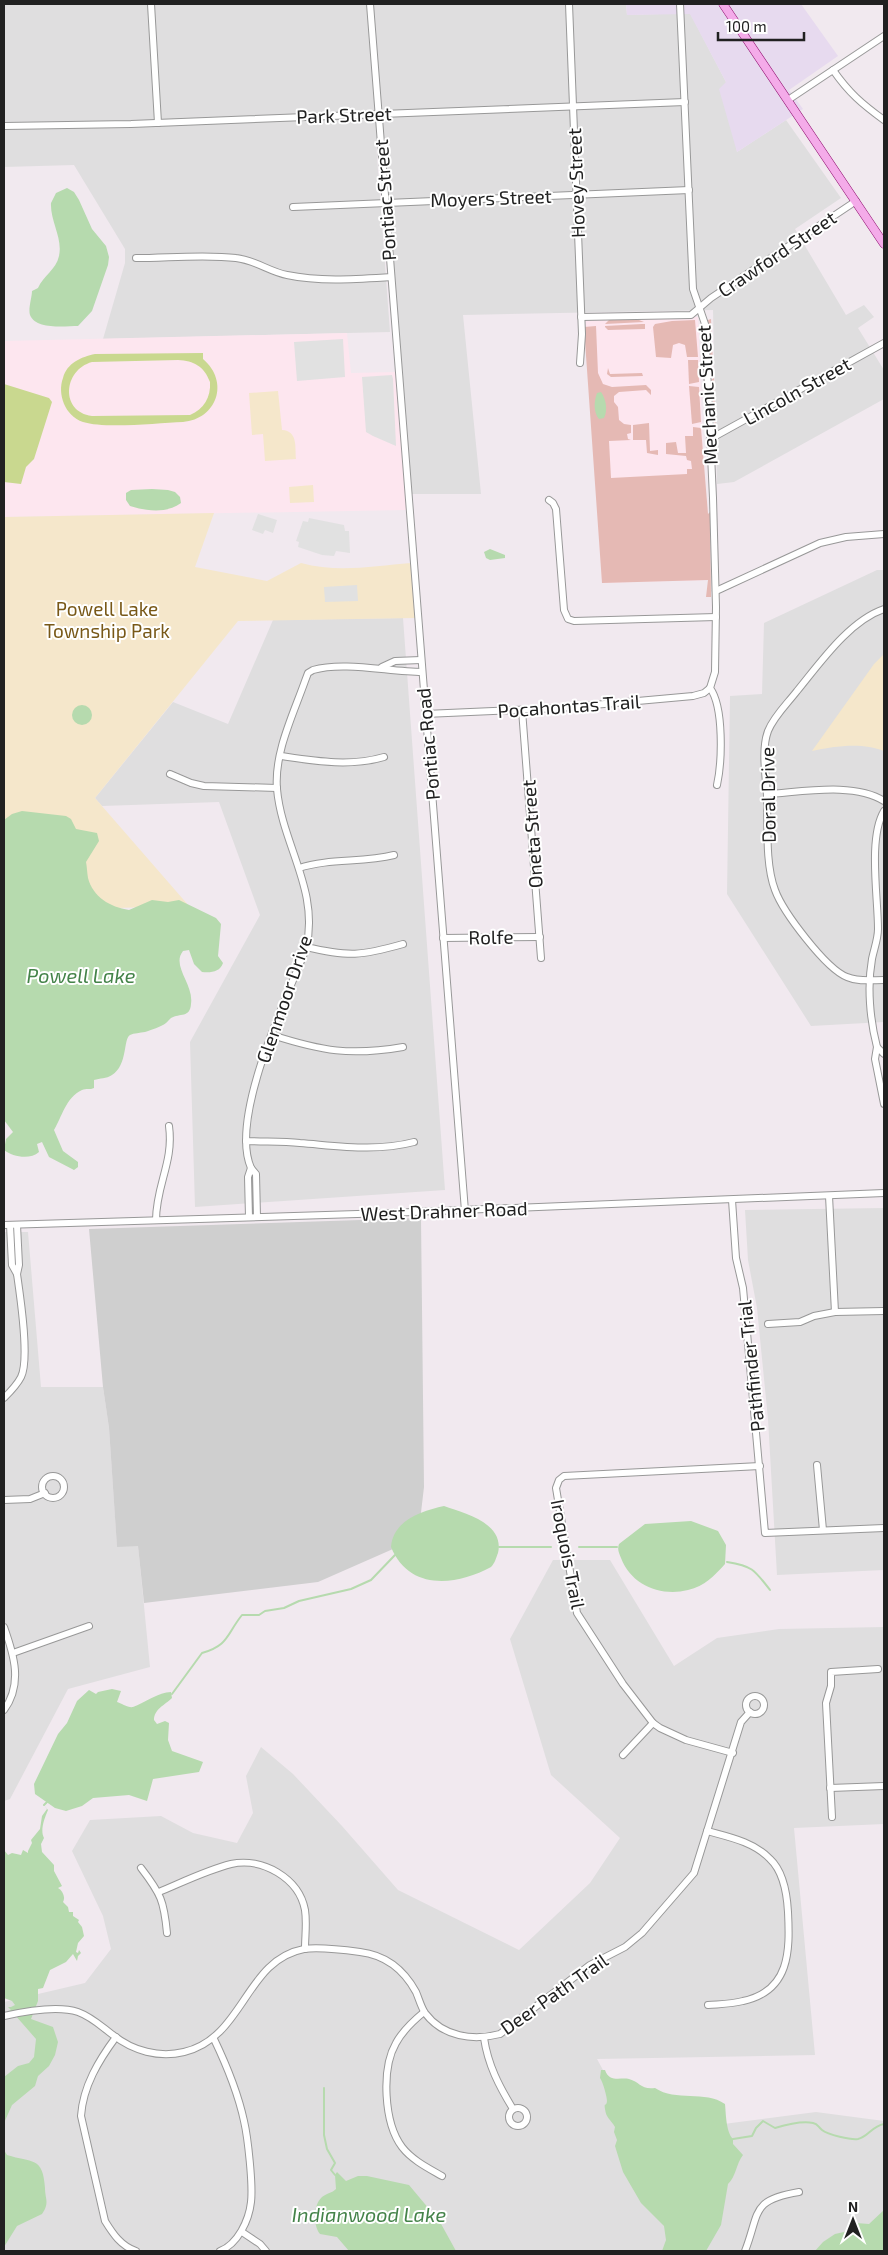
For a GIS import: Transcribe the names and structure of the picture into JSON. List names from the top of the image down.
{
  "streets": {
    "street": [
      "Park Street",
      "Hovey Street",
      "Moyers Street",
      "Pontiac Street",
      "Crawford Street",
      "Lincoln Street",
      "Mechanic Street",
      "Pocahontas Trail",
      "Pontiac Road",
      "Doral Drive",
      "Oneta Street",
      "Rolfe",
      "Glenmoor Drive",
      "West Drahner Road",
      "Pathfinder Trial",
      "Iroquois Trail",
      "Deer Path Trail"
    ]
  },
  "crossings": [
    ["Park Street", "Hovey Street"],
    ["Park Street", "Pontiac Street"],
    ["Park Street", "Mechanic Street"],
    ["Hovey Street", "Moyers Street"],
    ["Hovey Street", "Crawford Street"],
    ["Moyers Street", "Pontiac Street"],
    ["Moyers Street", "Mechanic Street"],
    ["Pontiac Street", "Pontiac Road"],
    ["Crawford Street", "Mechanic Street"],
    ["Lincoln Street", "Mechanic Street"],
    ["Mechanic Street", "Pocahontas Trail"],
    ["Pocahontas Trail", "Pontiac Road"],
    ["Pocahontas Trail", "Oneta Street"],
    ["Pontiac Road", "Rolfe"],
    ["Pontiac Road", "Glenmoor Drive"],
    ["Pontiac Road", "West Drahner Road"],
    ["Oneta Street", "Rolfe"],
    ["Glenmoor Drive", "West Drahner Road"],
    ["West Drahner Road", "Pathfinder Trial"],
    ["Pathfinder Trial", "Iroquois Trail"],
    ["Iroquois Trail", "Deer Path Trail"]
  ],
  "water": ["Powell Lake", "Indianwood Lake"],
  "parks": ["Powell Lake Township Park"],
  "scale_bar": "100 m",
  "north": "top"
}
